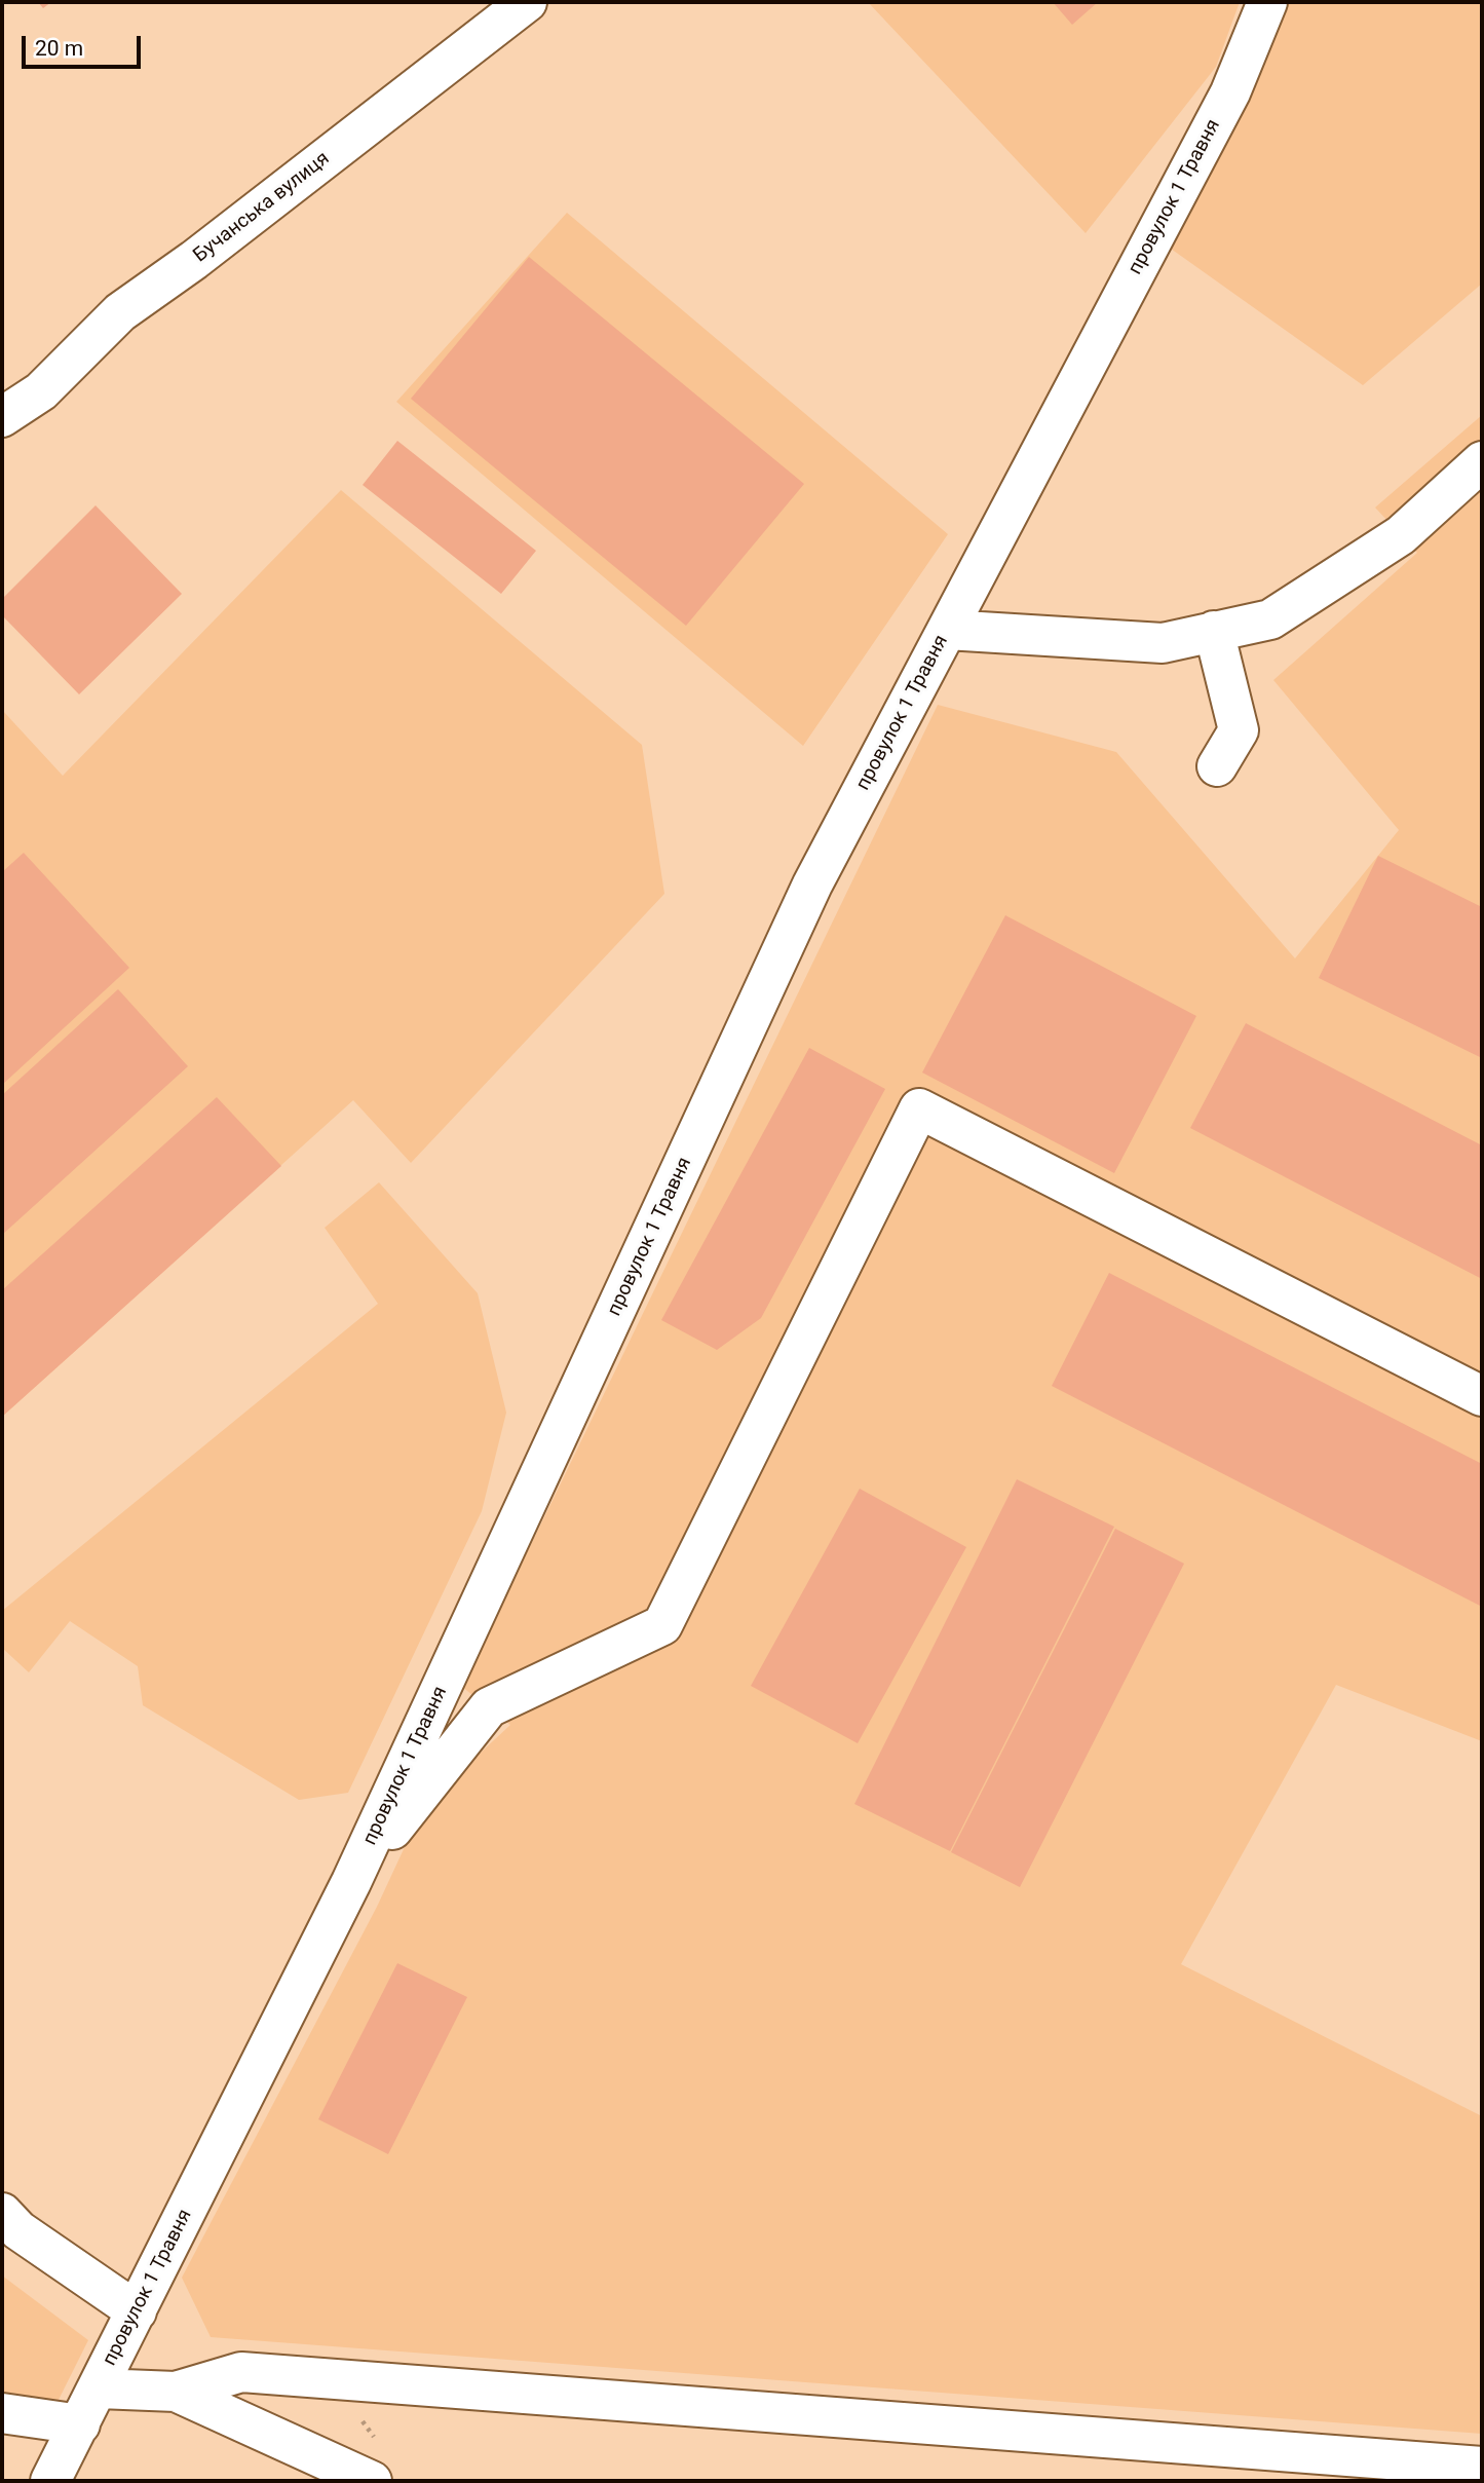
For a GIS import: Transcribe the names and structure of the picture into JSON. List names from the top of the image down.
{
  "streets": {
    "street": ["провулок 1 Травня", "Бучанська вулиця"]
  },
  "scale_bar": "20 m"
}
